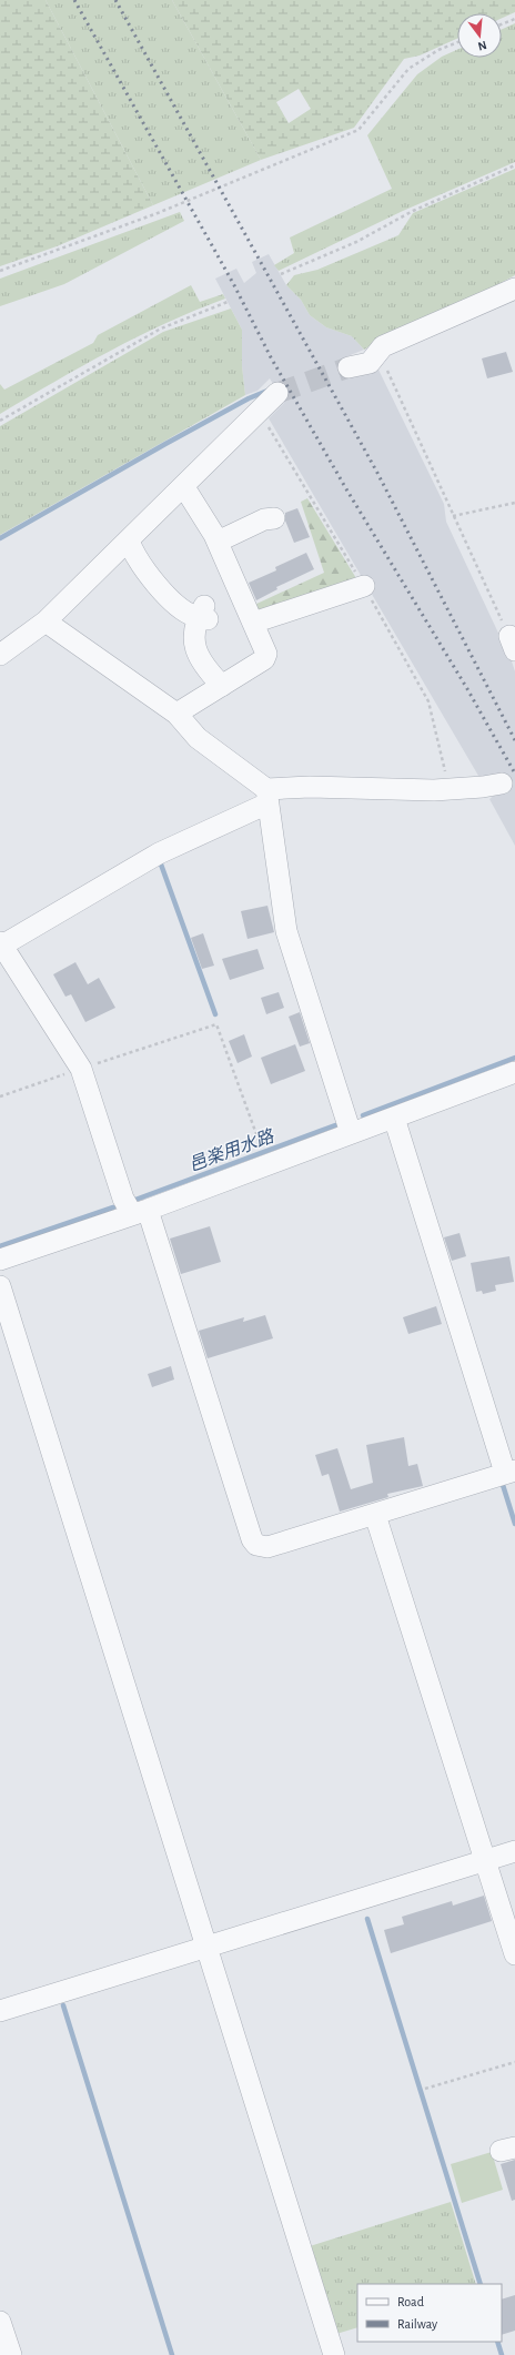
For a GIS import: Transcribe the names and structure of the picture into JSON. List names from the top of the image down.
{
  "water": ["邑楽用水路"],
  "legend": ["Road", "Railway"],
  "north": "bottom"
}
